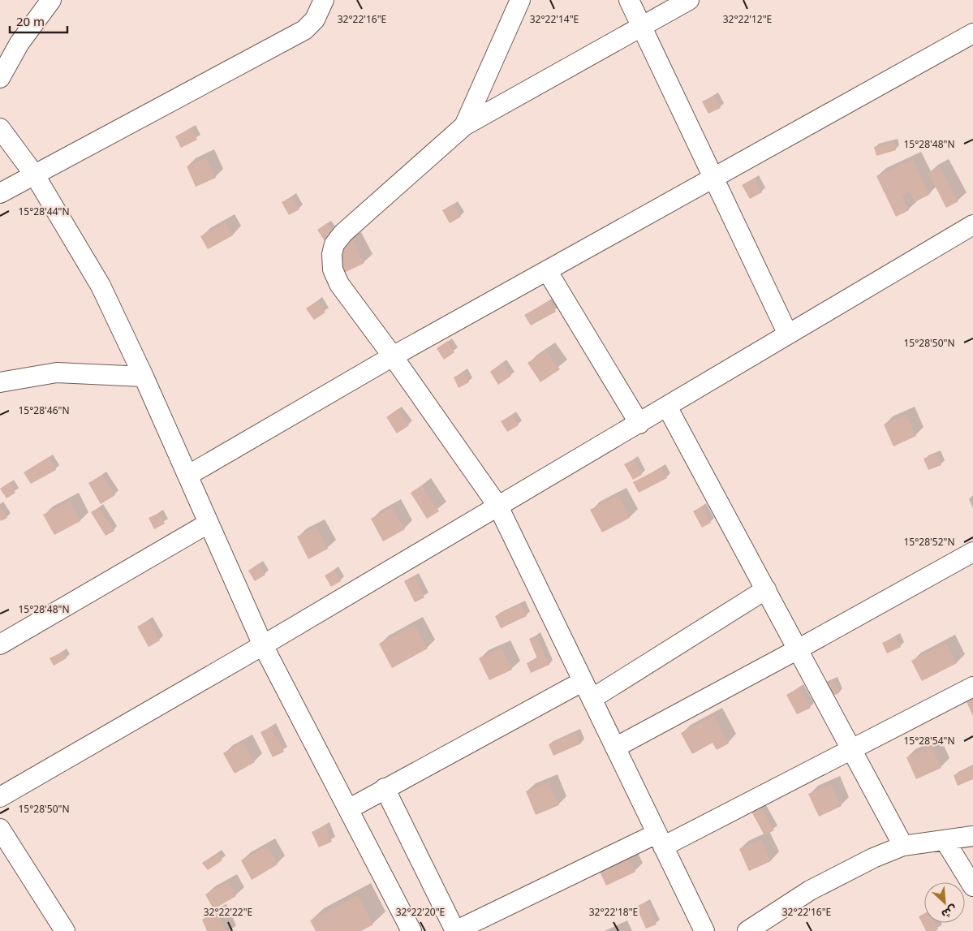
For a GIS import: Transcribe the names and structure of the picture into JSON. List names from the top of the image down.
{
  "scale_bar": "20 m",
  "north": "bottom right",
  "coordinates": [
    "32°22'16\"E",
    "32°22'14\"E",
    "32°22'12\"E",
    "15°28'48\"N",
    "15°28'44\"N",
    "15°28'50\"N",
    "15°28'46\"N",
    "15°28'52\"N",
    "15°28'54\"N",
    "32°22'22\"E",
    "32°22'20\"E",
    "32°22'18\"E"
  ]
}
